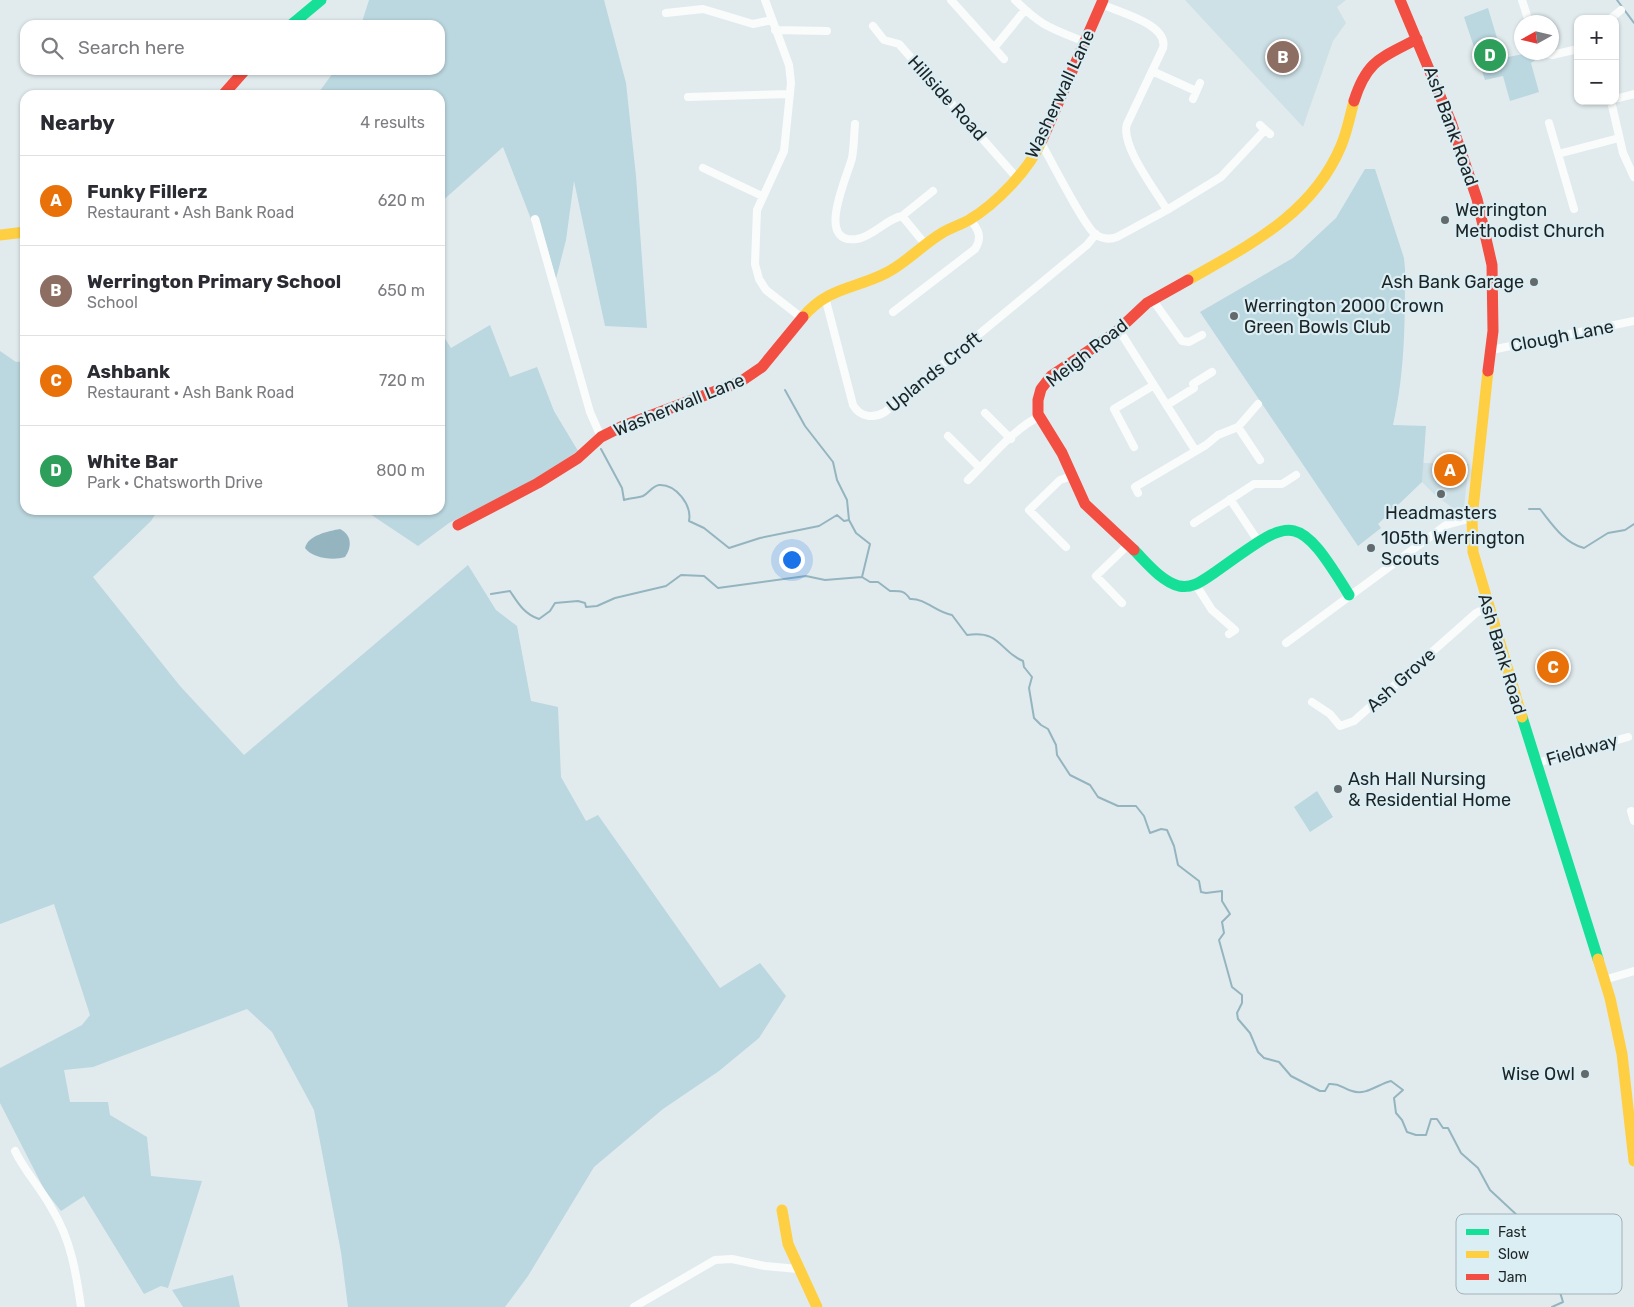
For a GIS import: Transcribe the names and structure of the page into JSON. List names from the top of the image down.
{
  "streets": {
    "main road": ["Washerwall Lane", "Ash Bank Road", "Meigh Road"],
    "street": [
      "Hillside Road",
      "Clough Lane",
      "Uplands Croft",
      "Ash Grove",
      "Fieldway"
    ]
  },
  "crossings": [
    ["Washerwall Lane", "Hillside Road"],
    ["Washerwall Lane", "Uplands Croft"],
    ["Ash Bank Road", "Clough Lane"],
    ["Ash Bank Road", "Meigh Road"],
    ["Ash Bank Road", "Ash Grove"],
    ["Ash Bank Road", "Fieldway"]
  ],
  "places": [
    "Werrington Methodist Church",
    "Ash Bank Garage",
    "Werrington 2000 Crown Green Bowls Club",
    "Headmasters",
    "105th Werrington Scouts",
    "Ash Hall Nursing & Residential Home",
    "Wise Owl"
  ],
  "legend": ["Fast", "Slow", "Jam"],
  "north": "left",
  "page": {
    "map_buttons": ["+", "−"],
    "search": "Search here",
    "pins": [
      "D",
      "B",
      "A",
      "C"
    ],
    "heading": ["Nearby", "4 results"],
    "list": [
      {
        "mark": "A",
        "name": "Funky Fillerz",
        "note": "Restaurant · Ash Bank Road",
        "value": "620 m"
      },
      {
        "mark": "B",
        "name": "Werrington Primary School",
        "note": "School",
        "value": "650 m"
      },
      {
        "mark": "C",
        "name": "Ashbank",
        "note": "Restaurant · Ash Bank Road",
        "value": "720 m"
      },
      {
        "mark": "D",
        "name": "White Bar",
        "note": "Park · Chatsworth Drive",
        "value": "800 m"
      }
    ]
  }
}
